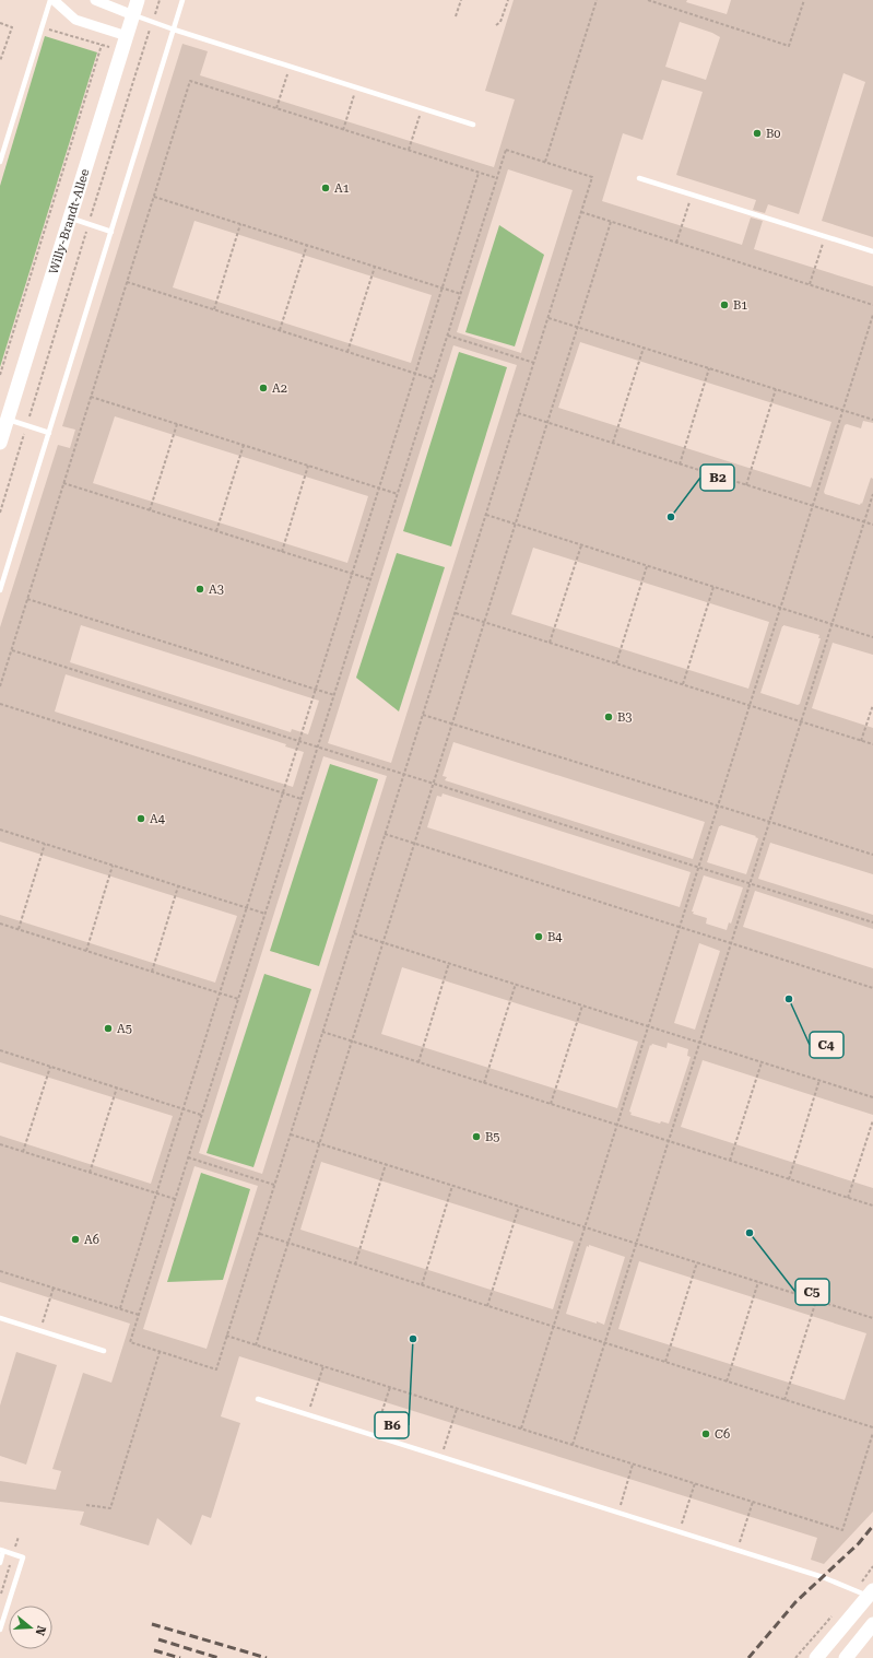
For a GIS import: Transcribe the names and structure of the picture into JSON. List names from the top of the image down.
{
  "streets": {
    "main road": ["Willy-Brandt-Allee"]
  },
  "places": [
    "B0",
    "A1",
    "B1",
    "A2",
    "B2",
    "A3",
    "B3",
    "A4",
    "B4",
    "C4",
    "A5",
    "B5",
    "C5",
    "A6",
    "B6",
    "C6"
  ],
  "north": "right"
}
